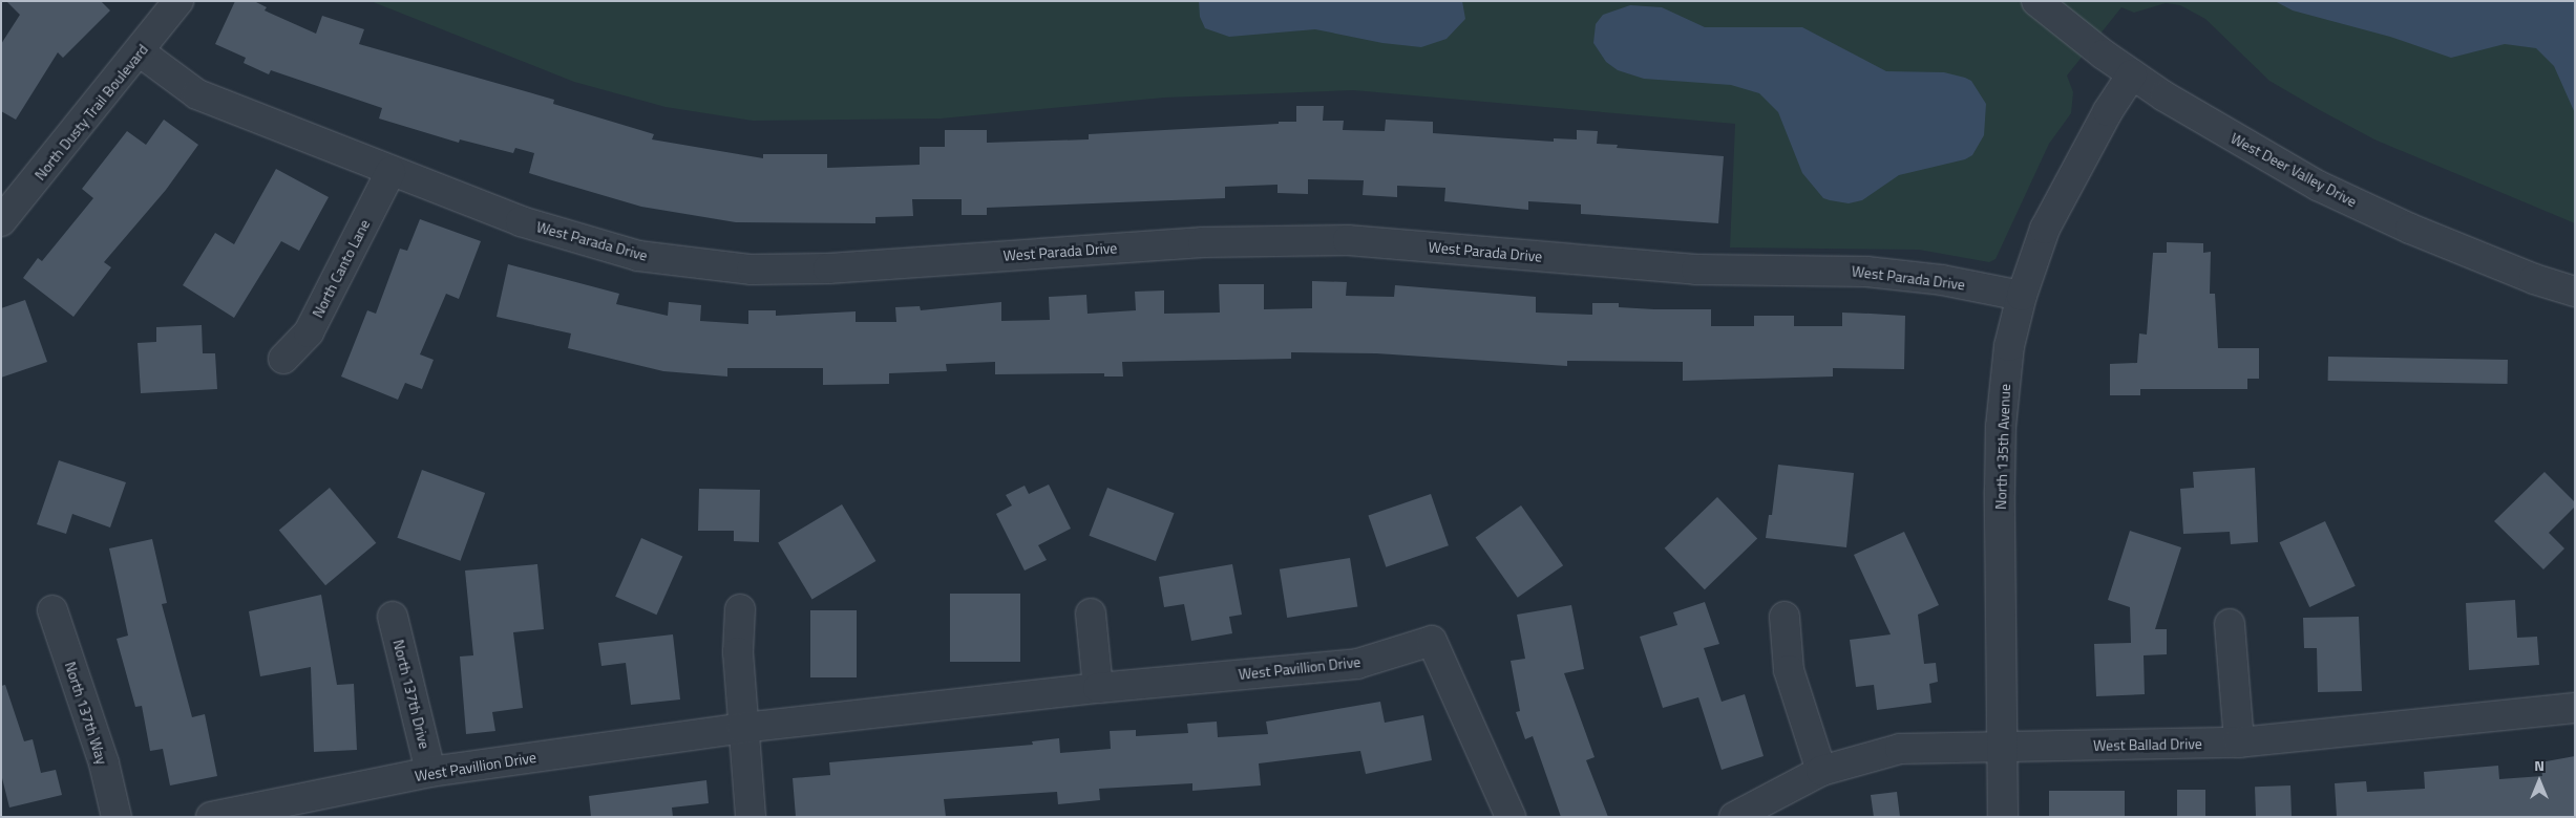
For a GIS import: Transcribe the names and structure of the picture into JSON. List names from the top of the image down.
{
  "streets": {
    "street": [
      "North Dusty Trail Boulevard",
      "West Deer Valley Drive",
      "West Parada Drive",
      "North Canto Lane",
      "North 135th Avenue",
      "West Pavillion Drive",
      "North 137th Drive",
      "North 137th Way",
      "West Ballad Drive"
    ]
  },
  "crossings": [
    ["North Dusty Trail Boulevard", "West Parada Drive"],
    ["West Deer Valley Drive", "North 135th Avenue"],
    ["West Parada Drive", "North Canto Lane"],
    ["West Parada Drive", "North 135th Avenue"],
    ["North 135th Avenue", "West Ballad Drive"],
    ["West Pavillion Drive", "North 137th Drive"]
  ],
  "north": "top"
}
